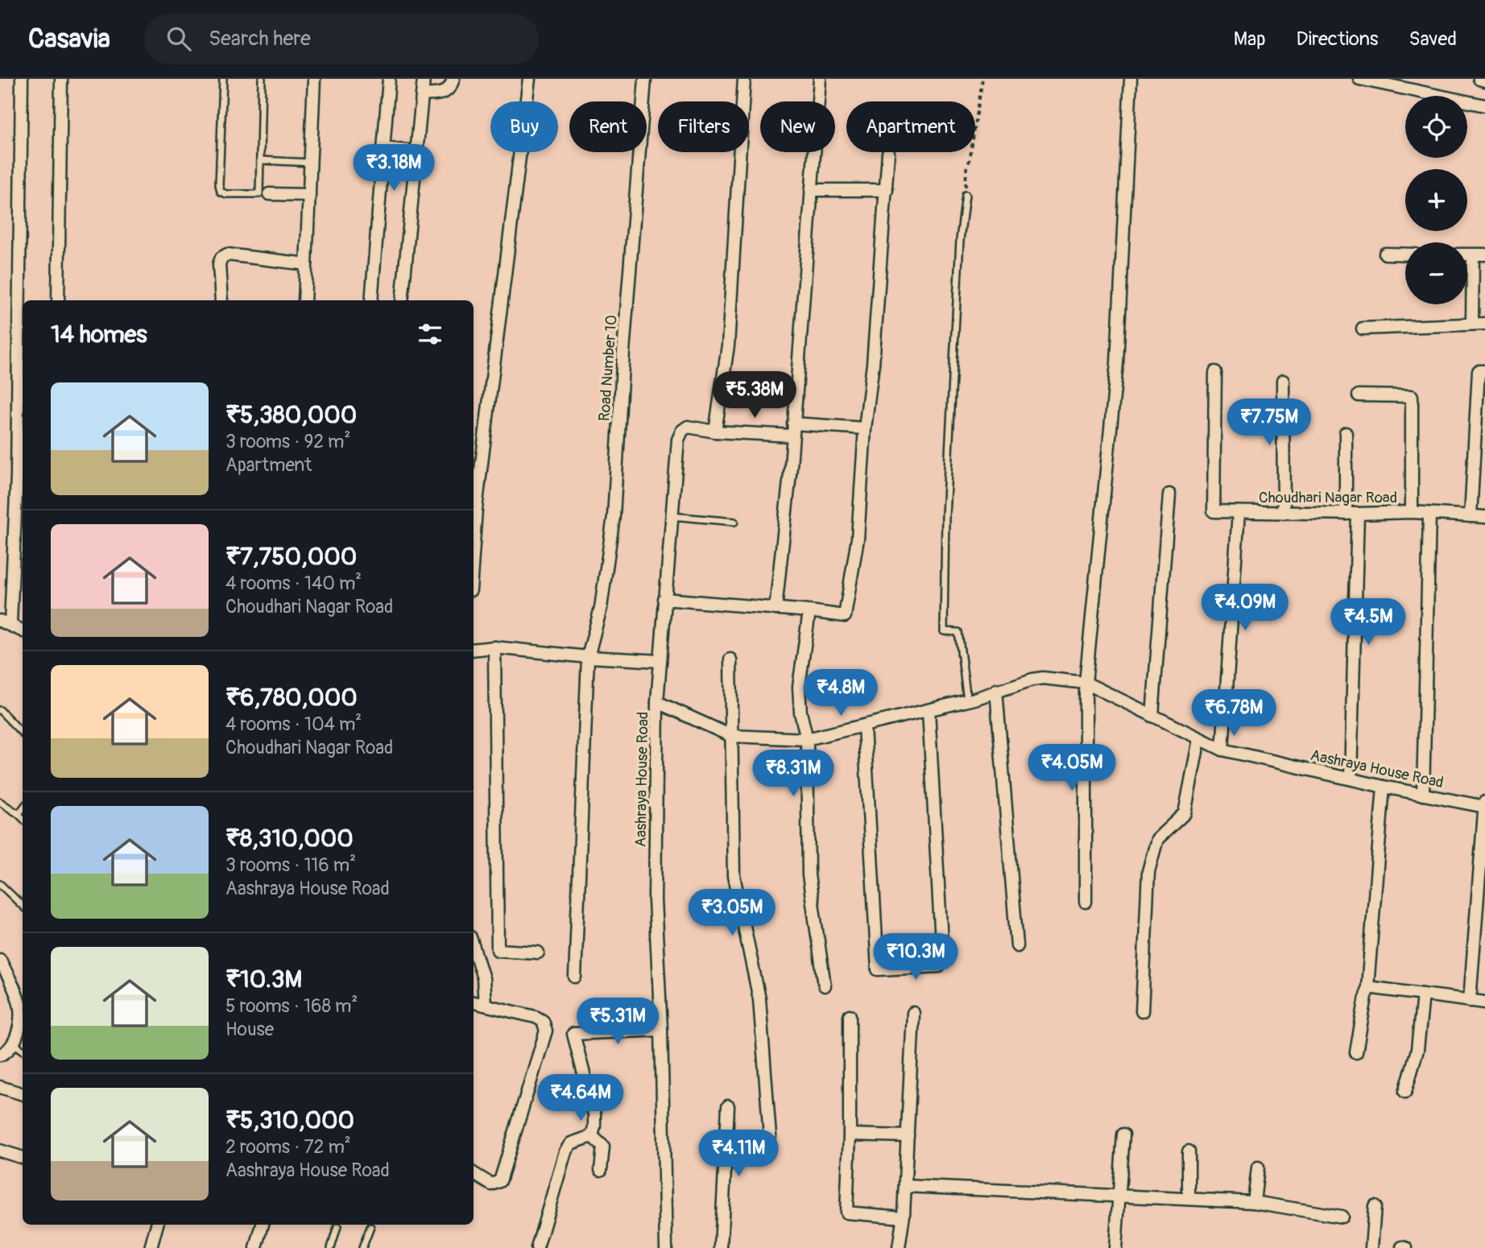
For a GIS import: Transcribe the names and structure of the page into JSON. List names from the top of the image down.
{
  "streets": {
    "street": ["Road Number 10", "Choudhari Nagar Road", "Aashraya House Road"]
  },
  "crossings": [
    ["Choudhari Nagar Road", "Aashraya House Road"]
  ],
  "page": {
    "header": "Casavia",
    "search": "Search here",
    "nav": ["Map", "Directions", "Saved"],
    "map_buttons": ["+", "−"],
    "chip": [
      "Buy",
      "Rent",
      "Filters",
      "New",
      "Apartment"
    ],
    "price": [
      "₹3.18M",
      "₹5.38M",
      "₹7.75M",
      "₹4.09M",
      "₹4.5M",
      "₹4.8M",
      "₹6.78M",
      "₹4.05M",
      "₹8.31M",
      "₹3.05M",
      "₹10.3M",
      "₹5.31M",
      "₹4.64M",
      "₹4.11M"
    ],
    "heading": "14 homes",
    "list": [
      {
        "name": "₹5,380,000",
        "note": "3 rooms · 92 m² · Apartment"
      },
      {
        "name": "₹7,750,000",
        "note": "4 rooms · 140 m² · Choudhari Nagar Road"
      },
      {
        "name": "₹6,780,000",
        "note": "4 rooms · 104 m² · Choudhari Nagar Road"
      },
      {
        "name": "₹8,310,000",
        "note": "3 rooms · 116 m² · Aashraya House Road"
      },
      {
        "name": "₹10.3M",
        "note": "5 rooms · 168 m² · House"
      },
      {
        "name": "₹5,310,000",
        "note": "2 rooms · 72 m² · Aashraya House Road"
      }
    ]
  }
}
